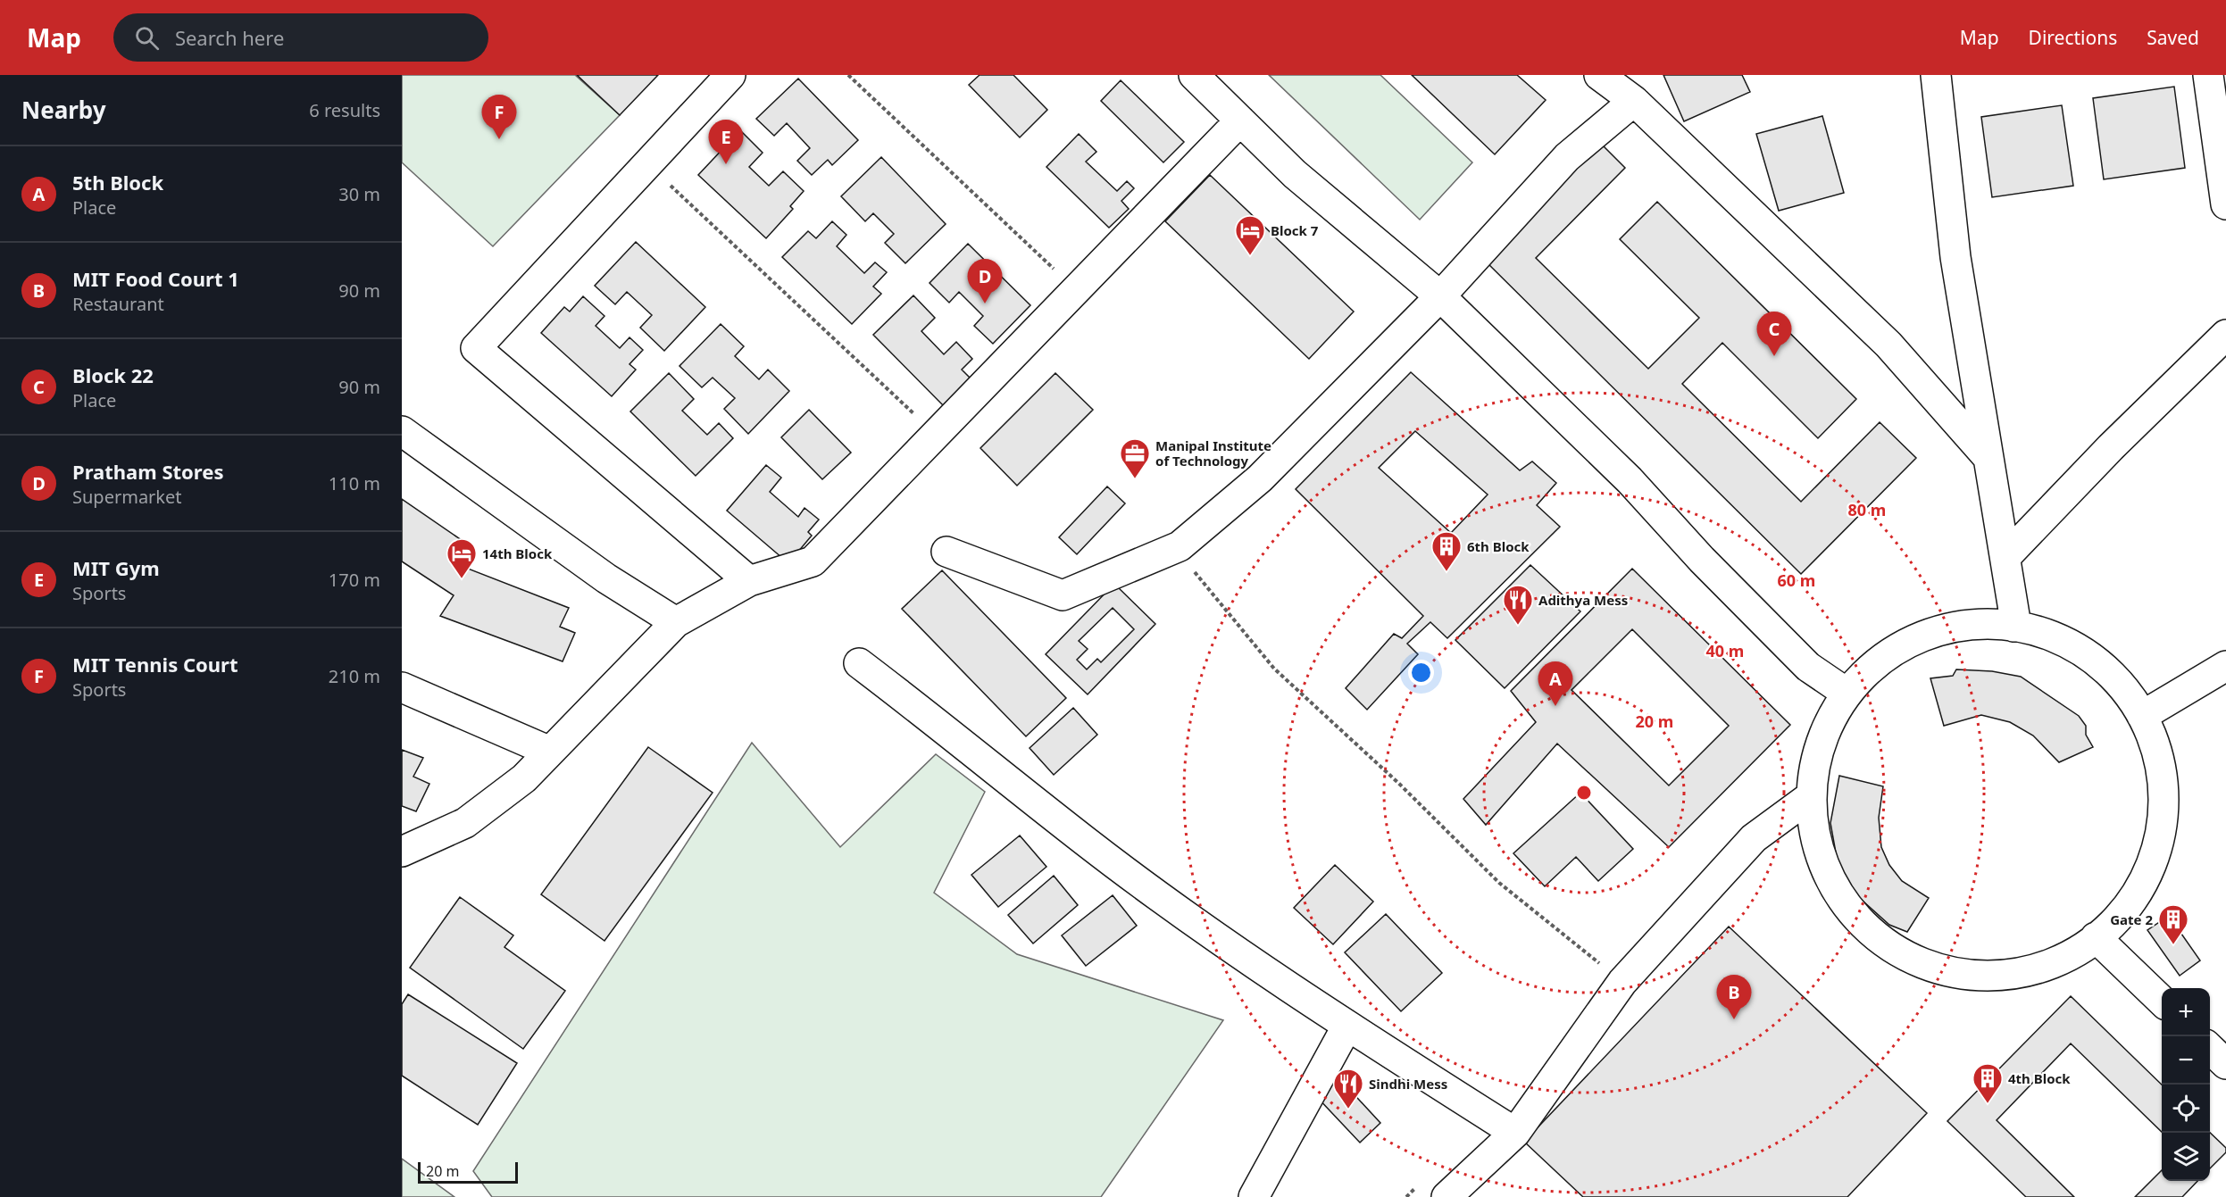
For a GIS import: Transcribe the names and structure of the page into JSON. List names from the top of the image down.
{
  "places": {
    "hotel": ["Block 7", "14th Block"],
    "office": ["Manipal Institute of Technology"],
    "building": ["6th Block", "Gate 2", "4th Block"],
    "restaurant": ["Adithya Mess", "Sindhi Mess"]
  },
  "scale_bar": "20 m",
  "page": {
    "header": "Map",
    "search": "Search here",
    "nav": ["Map", "Directions", "Saved"],
    "heading": ["Nearby", "6 results"],
    "pins": [
      "F",
      "E",
      "D",
      "C",
      "A",
      "B"
    ],
    "list": [
      {
        "mark": "A",
        "name": "5th Block",
        "note": "Place",
        "value": "30 m"
      },
      {
        "mark": "B",
        "name": "MIT Food Court 1",
        "note": "Restaurant",
        "value": "90 m"
      },
      {
        "mark": "C",
        "name": "Block 22",
        "note": "Place",
        "value": "90 m"
      },
      {
        "mark": "D",
        "name": "Pratham Stores",
        "note": "Supermarket",
        "value": "110 m"
      },
      {
        "mark": "E",
        "name": "MIT Gym",
        "note": "Sports",
        "value": "170 m"
      },
      {
        "mark": "F",
        "name": "MIT Tennis Court",
        "note": "Sports",
        "value": "210 m"
      }
    ],
    "map_buttons": ["+", "−"],
    "scale": "20 m"
  },
  "rings": [
    "80 m",
    "60 m",
    "40 m",
    "20 m"
  ]
}
